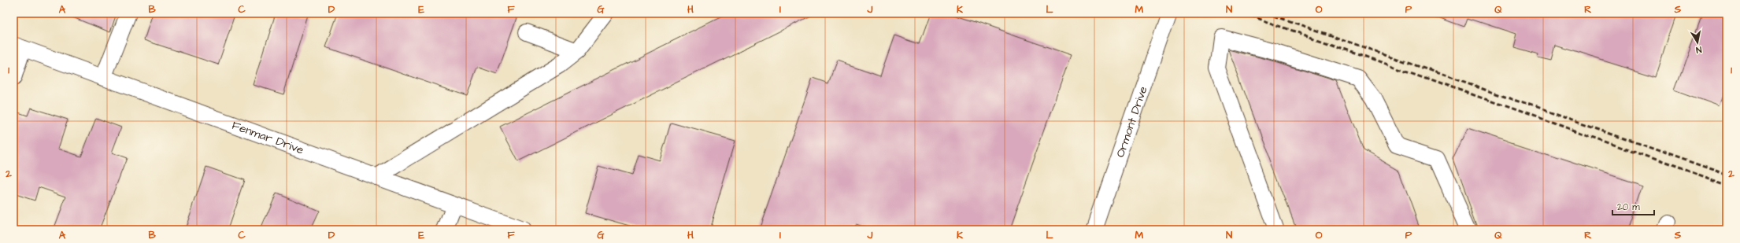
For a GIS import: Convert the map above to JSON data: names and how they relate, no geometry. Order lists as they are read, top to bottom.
{
  "streets": {
    "street": ["Ormont Drive", "Fenmar Drive"]
  },
  "scale_bar": "20 m",
  "north": "bottom",
  "grid": {
    "columns": [
      "A",
      "B",
      "C",
      "D",
      "E",
      "F",
      "G",
      "H",
      "I",
      "J",
      "K",
      "L",
      "M",
      "N",
      "O",
      "P",
      "Q",
      "R",
      "S"
    ],
    "rows": ["1", "2"]
  }
}
